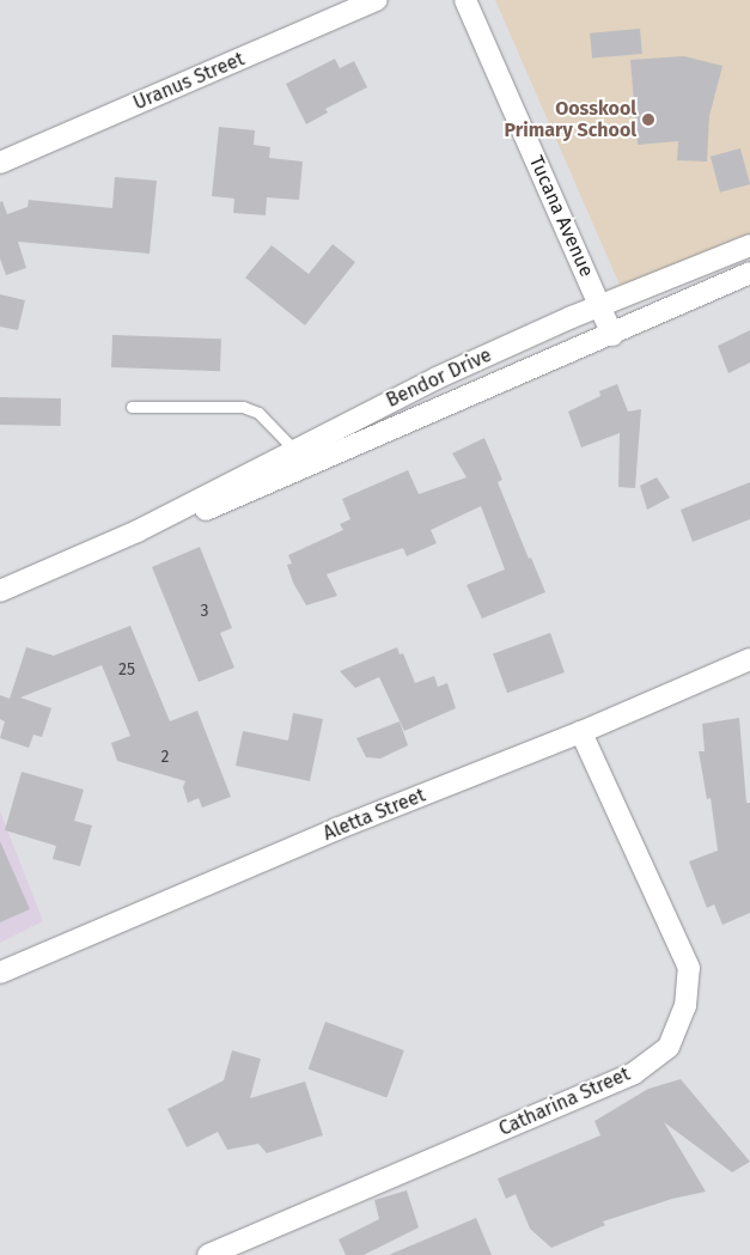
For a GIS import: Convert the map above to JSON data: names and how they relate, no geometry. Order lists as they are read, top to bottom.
{
  "streets": {
    "street": [
      "Uranus Street",
      "Tucana Avenue",
      "Bendor Drive",
      "Aletta Street",
      "Catharina Street"
    ]
  },
  "crossings": [
    ["Tucana Avenue", "Bendor Drive"],
    ["Aletta Street", "Catharina Street"]
  ],
  "places": ["Oosskool Primary School"],
  "house_numbers": ["3", "25", "2"]
}
